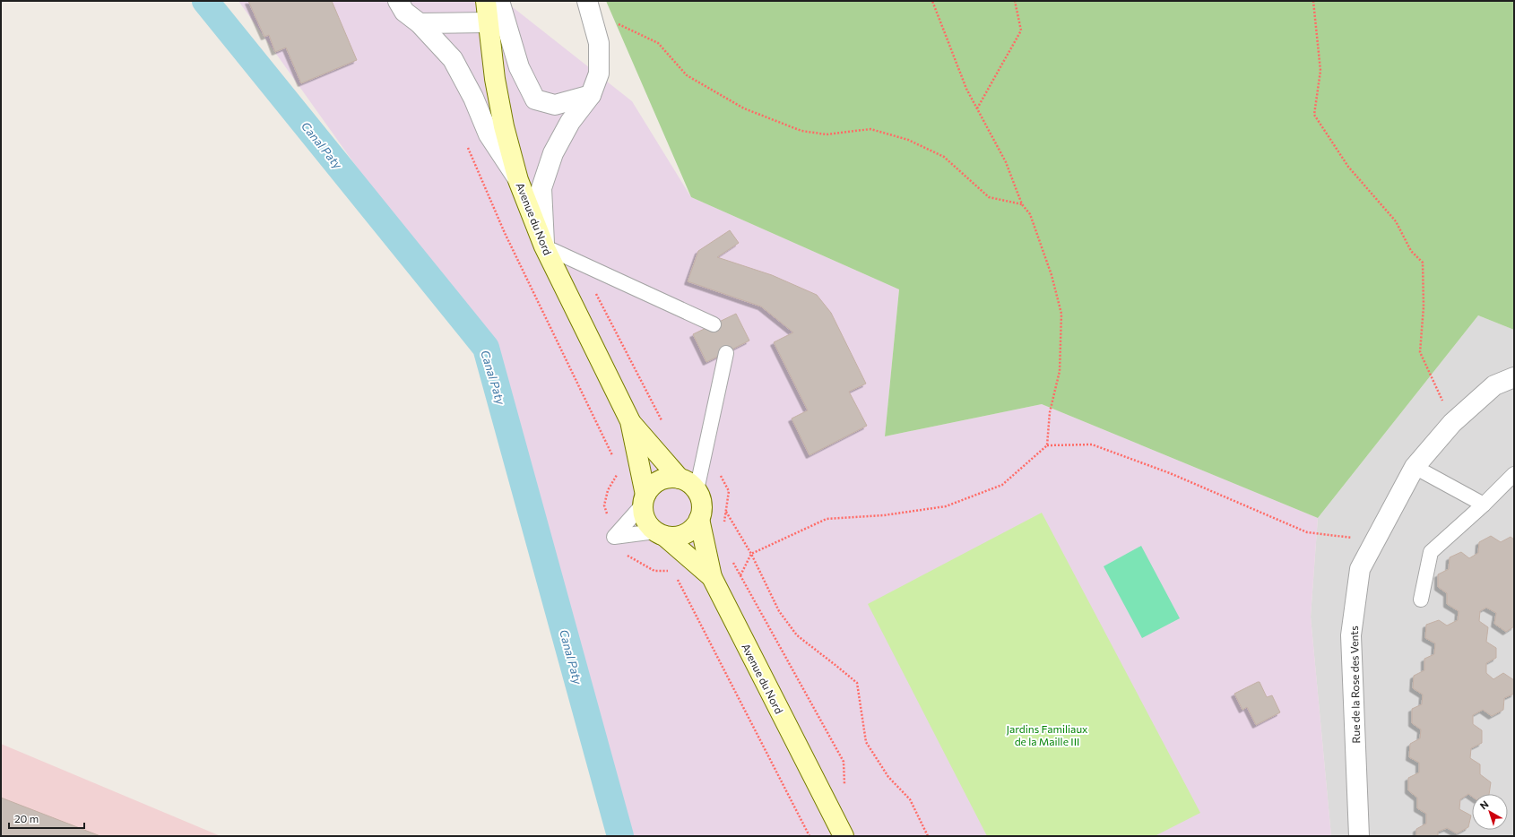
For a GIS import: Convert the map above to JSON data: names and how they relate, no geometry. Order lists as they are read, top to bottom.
{
  "streets": {
    "main road": ["Avenue du Nord"],
    "street": ["Rue de la Rose des Vents"]
  },
  "water": ["Canal Paty"],
  "parks": ["Jardins Familiaux de la Maille III"],
  "scale_bar": "20 m",
  "north": "top left"
}
